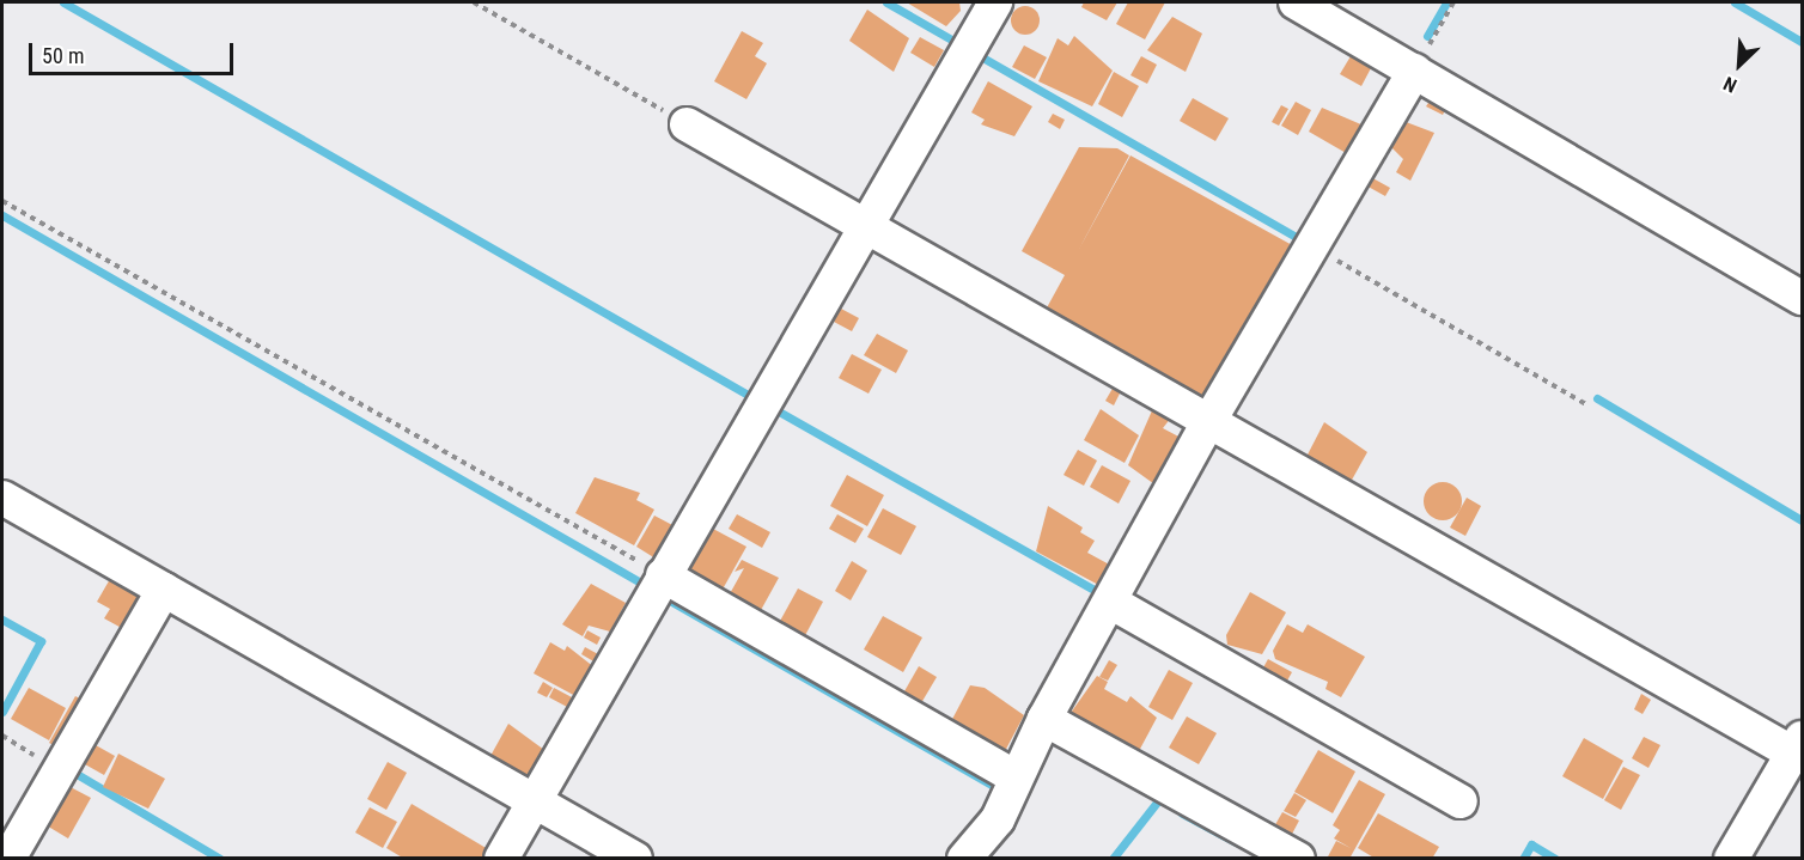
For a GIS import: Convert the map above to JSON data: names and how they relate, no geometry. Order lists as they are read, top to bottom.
{
  "scale_bar": "50 m",
  "north": "bottom left"
}
